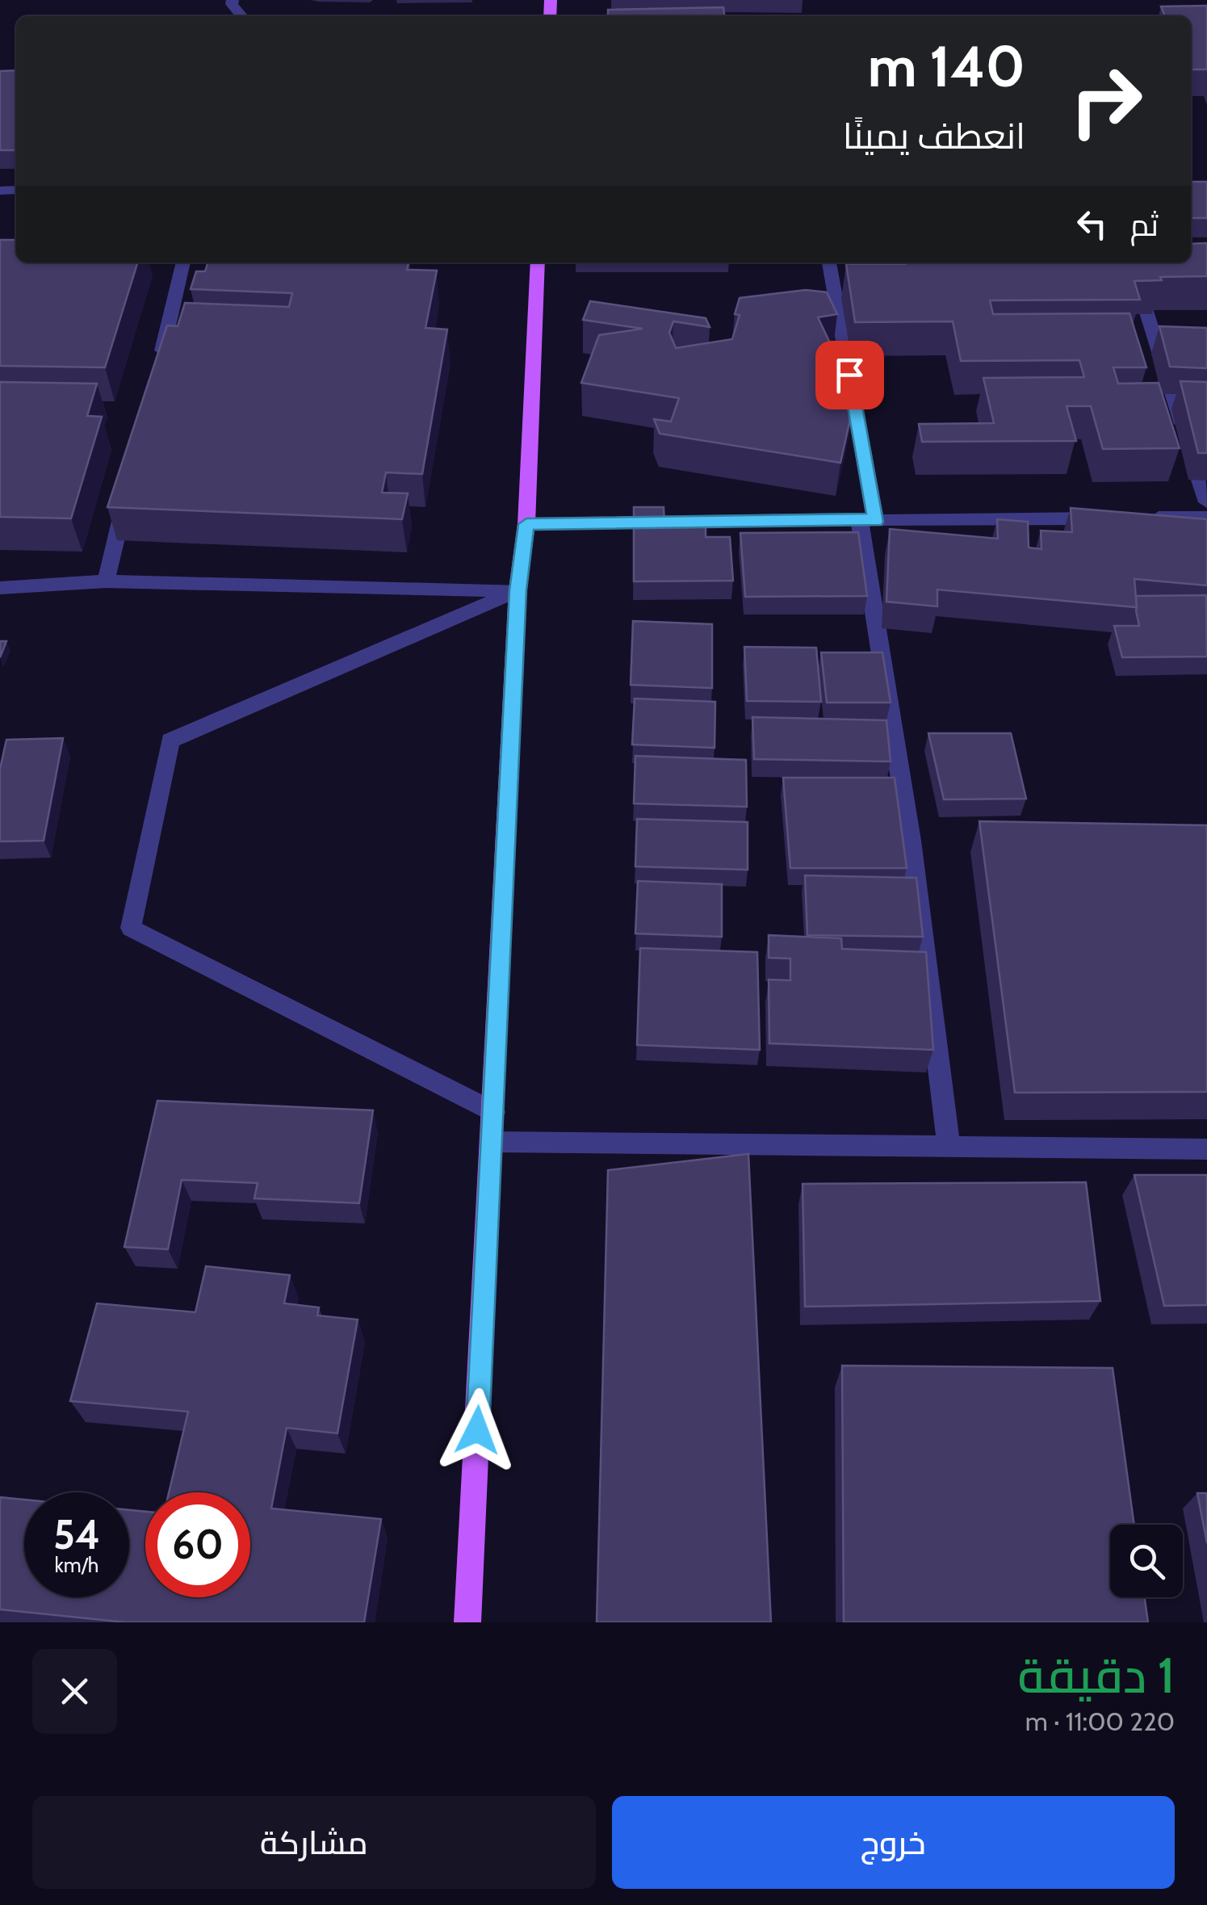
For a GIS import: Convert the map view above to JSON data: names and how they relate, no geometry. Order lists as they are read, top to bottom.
{
  "page": {
    "turn": ["140 m", "انعطف يمينًا"],
    "then": "ثم",
    "speed": "54 km/h",
    "limit": "60",
    "heading": ["1 دقيقة", "220 m · 11:00"],
    "buttons": ["خروج", "مشاركة"]
  }
}
